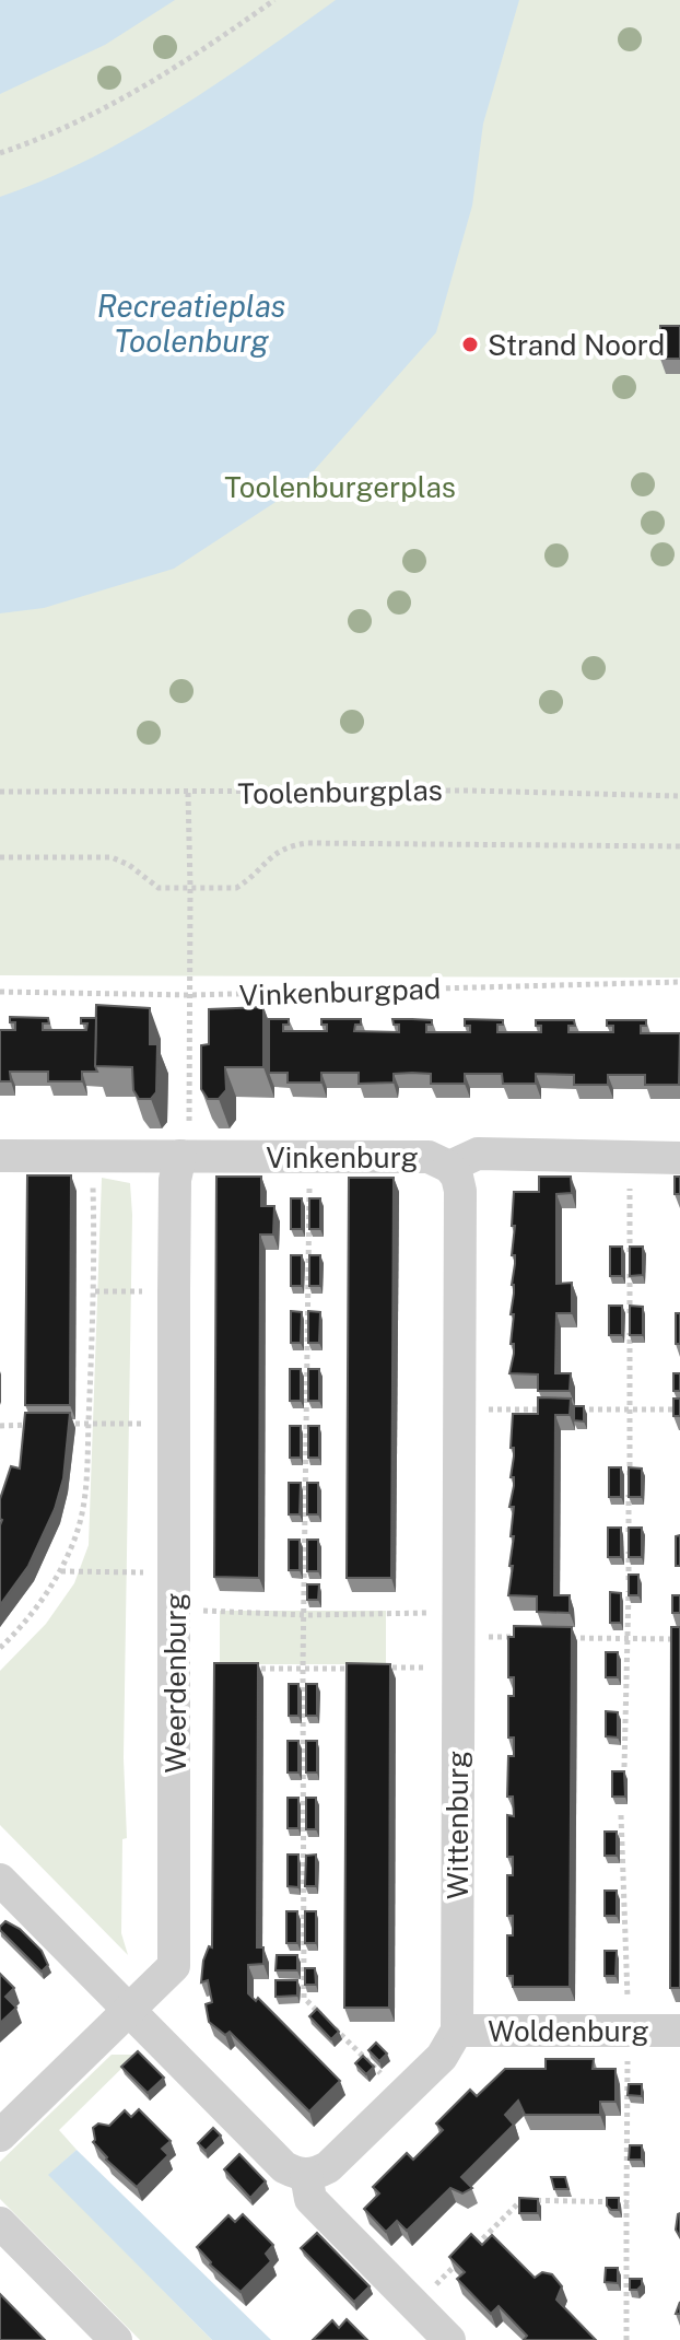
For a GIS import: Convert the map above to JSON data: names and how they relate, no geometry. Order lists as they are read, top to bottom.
{
  "streets": {
    "street": [
      "Vinkenburg",
      "Weerdenburg",
      "Wittenburg",
      "Woldenburg"
    ],
    "path": ["Toolenburgplas", "Vinkenburgpad"]
  },
  "crossings": [
    ["Vinkenburg", "Weerdenburg"],
    ["Vinkenburg", "Wittenburg"],
    ["Wittenburg", "Woldenburg"]
  ],
  "water": ["Recreatieplas Toolenburg"],
  "parks": ["Toolenburgerplas"],
  "places": ["Strand Noord"]
}
